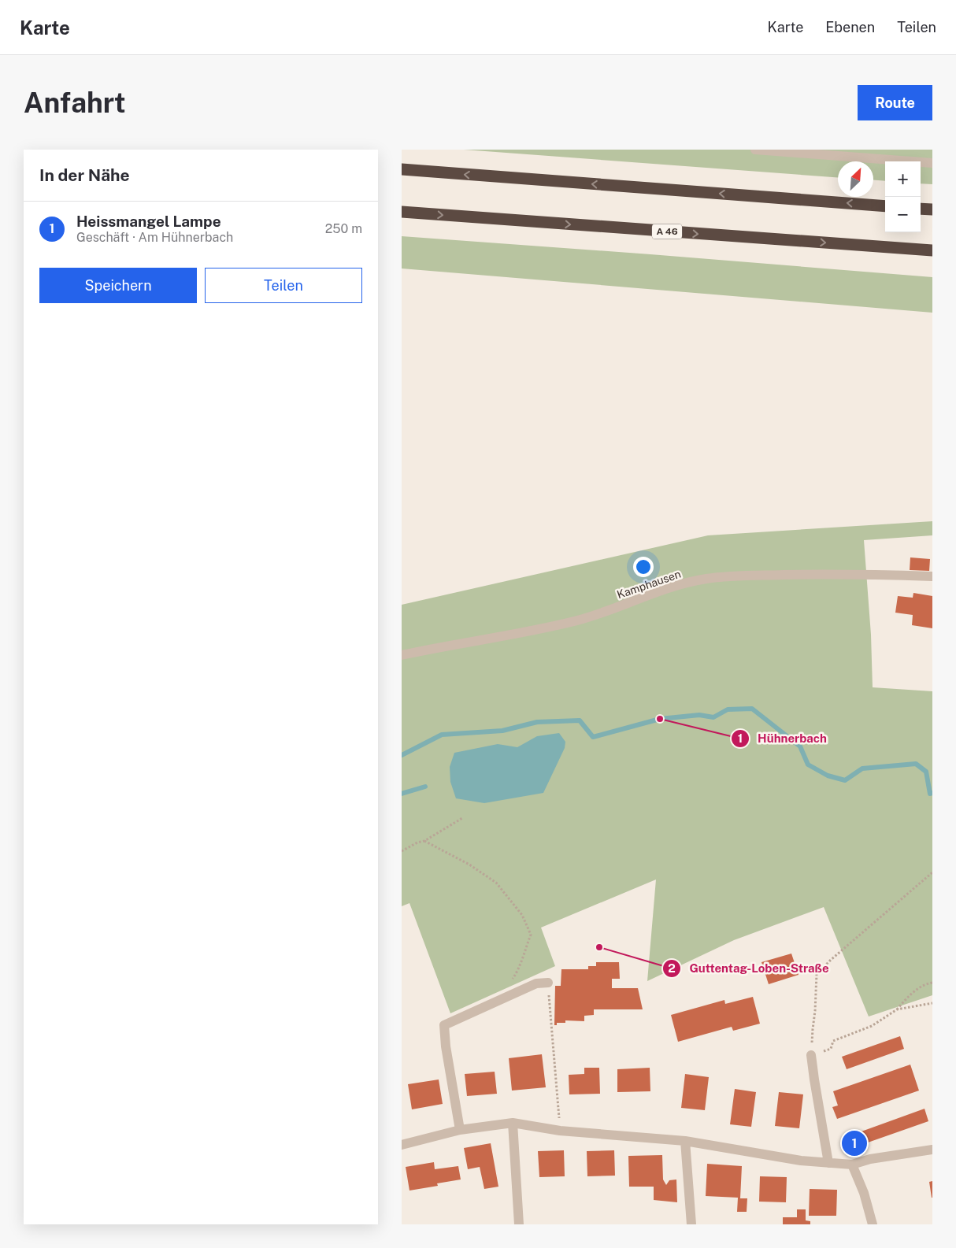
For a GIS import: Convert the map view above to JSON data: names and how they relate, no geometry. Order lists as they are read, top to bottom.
{
  "streets": {
    "highway": ["A 46"],
    "street": ["Kamphausen"]
  },
  "places": ["Hühnerbach", "Guttentag-Loben-Straße"],
  "north": "top right",
  "page": {
    "header": "Karte",
    "nav": ["Karte", "Ebenen", "Teilen"],
    "buttons": [
      "Route",
      ["Speichern", "Teilen"]
    ],
    "title": "Anfahrt",
    "heading": "In der Nähe",
    "map_buttons": ["+", "−"],
    "list": [
      {
        "mark": "1",
        "name": "Heissmangel Lampe",
        "note": "Geschäft · Am Hühnerbach",
        "value": "250 m"
      }
    ],
    "pins": "1"
  }
}
